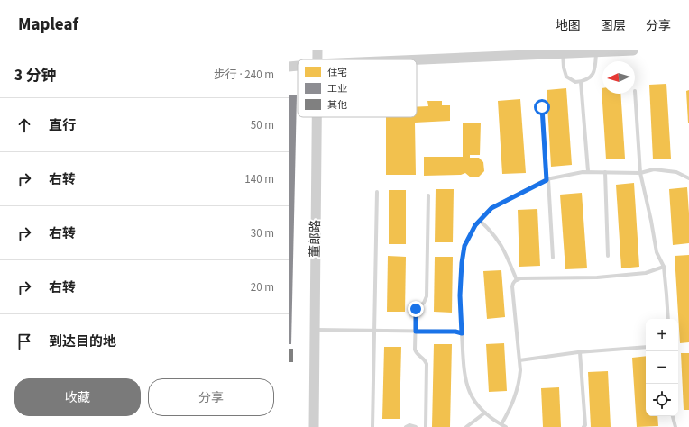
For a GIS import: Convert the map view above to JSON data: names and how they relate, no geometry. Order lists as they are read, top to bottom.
{
  "streets": {
    "main road": ["董郎路"]
  },
  "legend": ["住宅", "工业", "其他"],
  "north": "left",
  "page": {
    "header": "Mapleaf",
    "nav": ["地图", "图层", "分享"],
    "heading": ["3 分钟", "步行 · 240 m"],
    "list": [
      ["直行", "50 m"],
      ["右转", "140 m"],
      ["右转", "30 m"],
      ["右转", "20 m"],
      "到达目的地"
    ],
    "map_buttons": ["+", "−"],
    "buttons": ["收藏", "分享"]
  }
}
